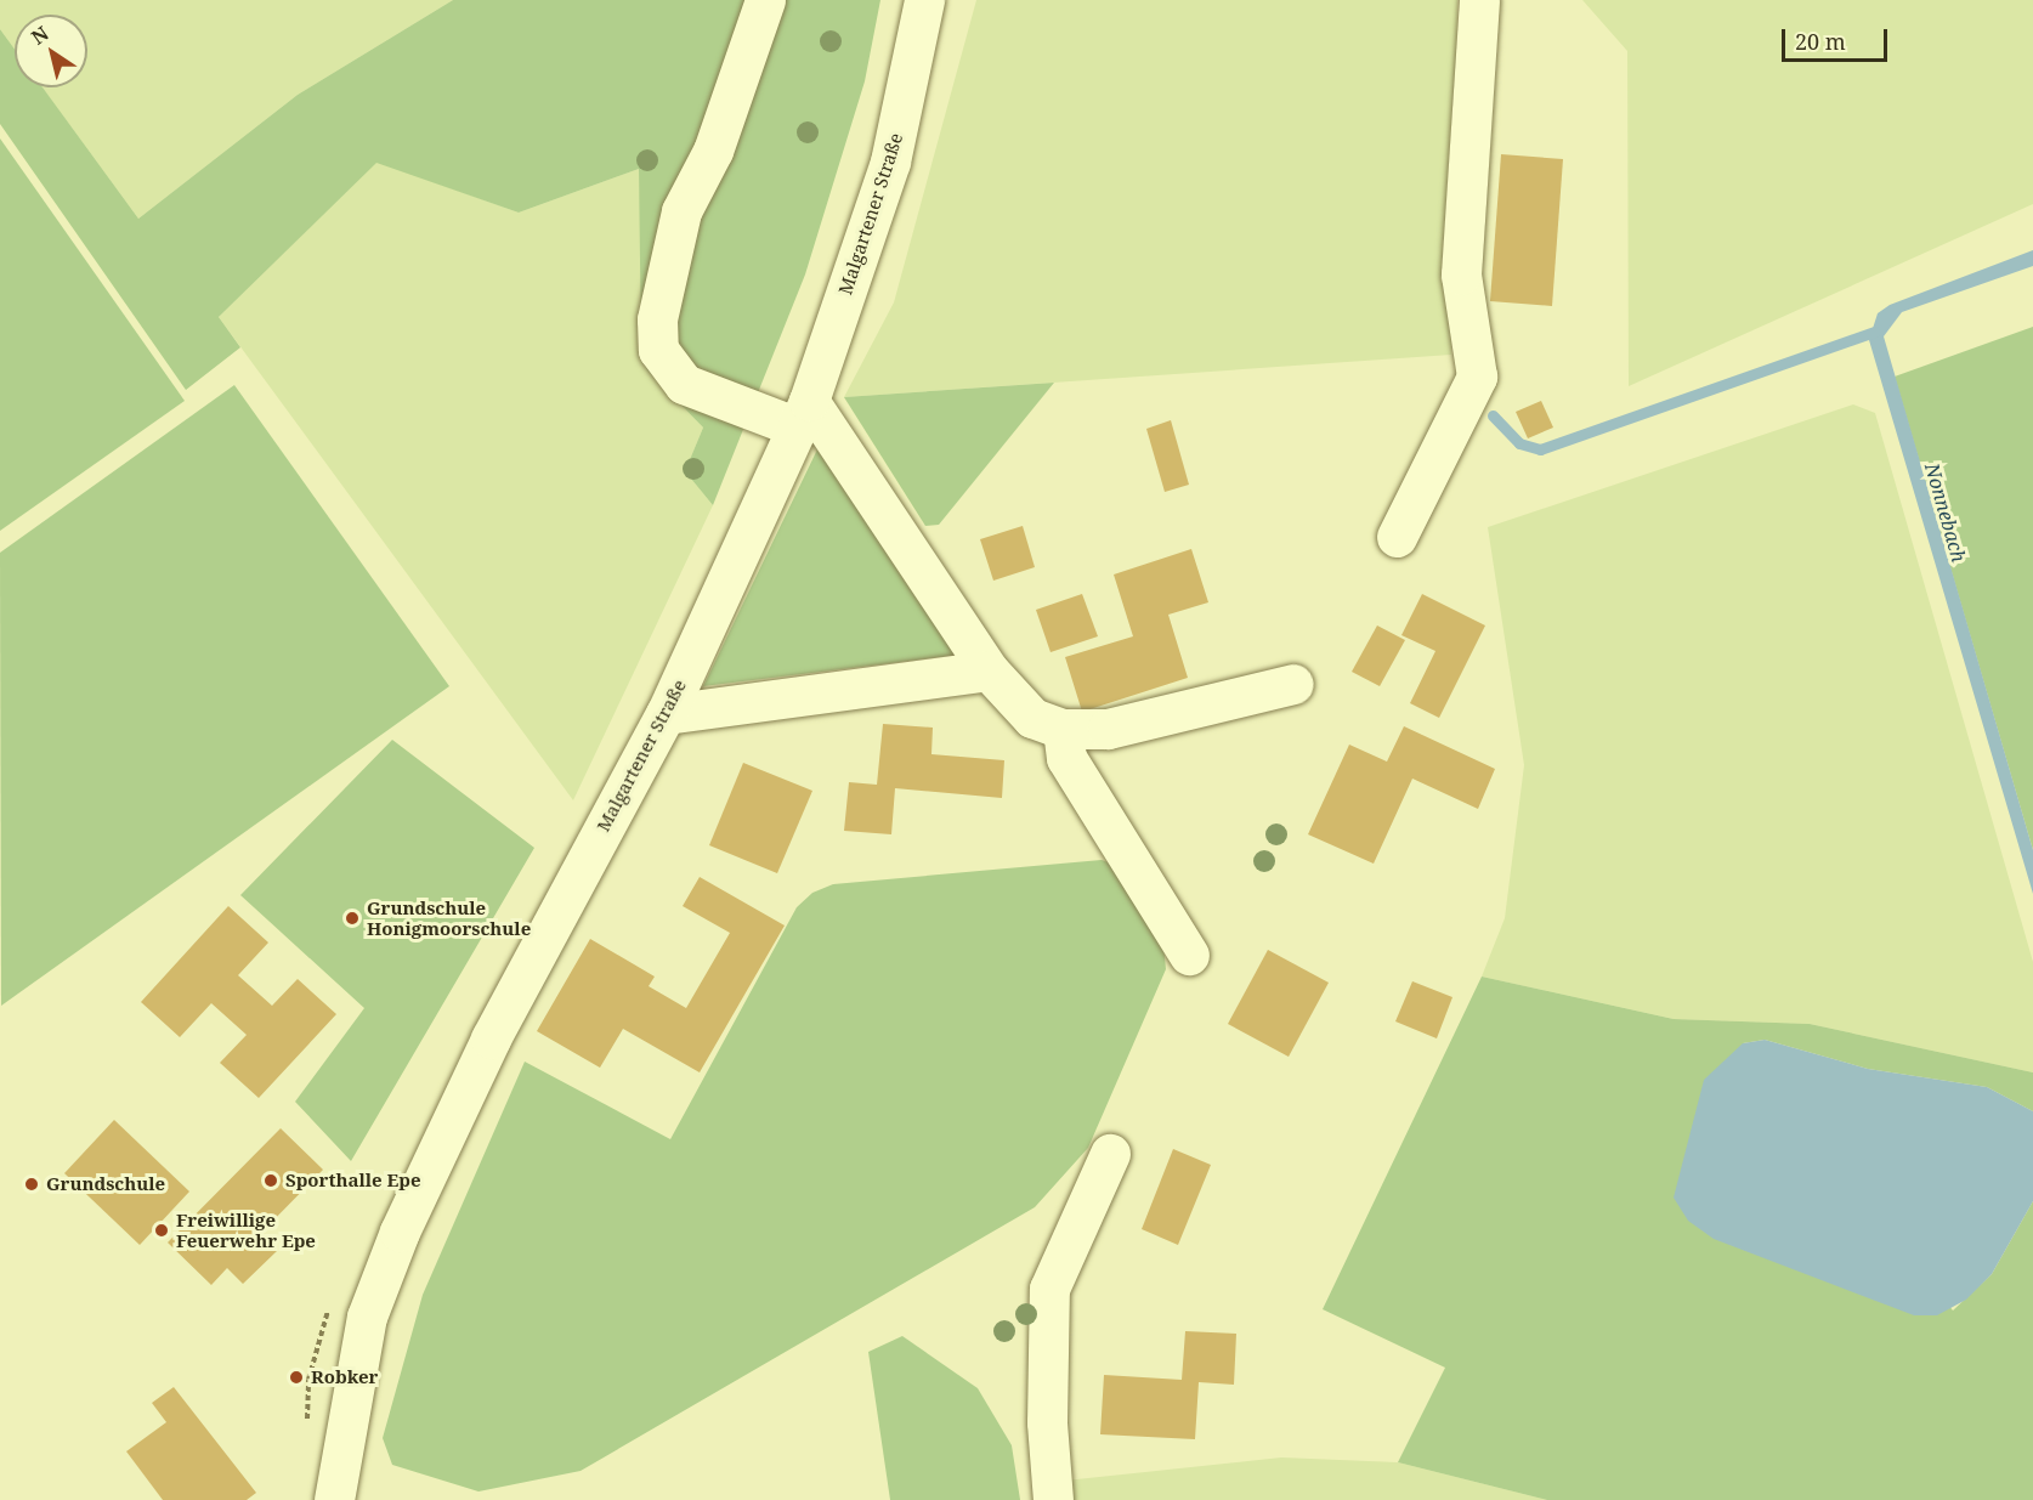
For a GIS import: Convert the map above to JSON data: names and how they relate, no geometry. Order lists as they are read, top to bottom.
{
  "streets": {
    "street": ["Malgartener Straße"]
  },
  "water": ["Nonnebach"],
  "places": [
    "Grundschule Honigmoorschule",
    "Sporthalle Epe",
    "Grundschule",
    "Freiwillige Feuerwehr Epe",
    "Robker"
  ],
  "scale_bar": "20 m",
  "north": "top left"
}
